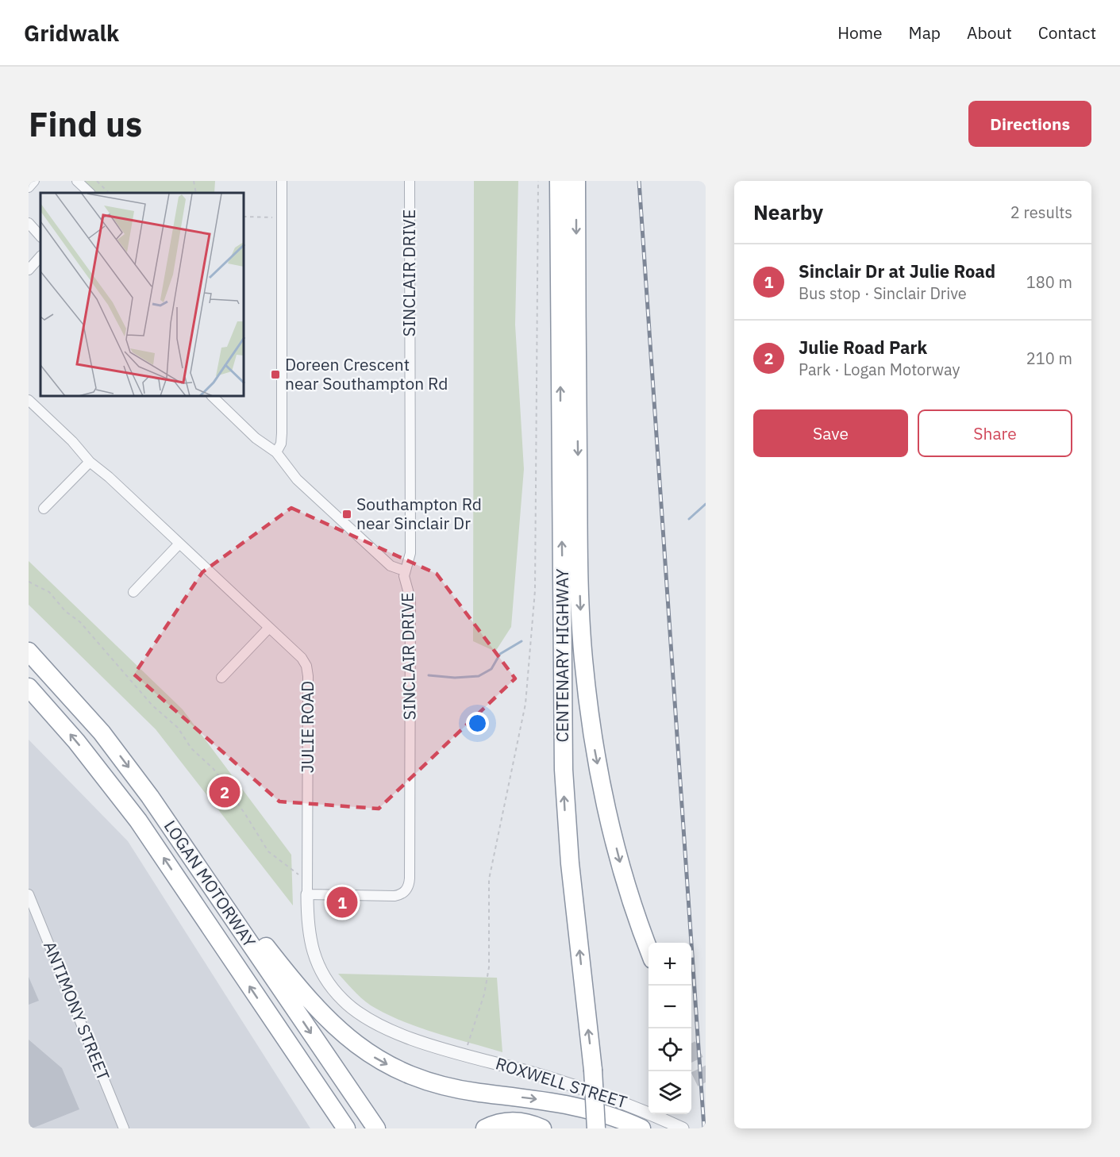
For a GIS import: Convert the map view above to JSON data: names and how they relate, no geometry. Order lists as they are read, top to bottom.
{
  "streets": {
    "highway": ["CENTENARY HIGHWAY", "LOGAN MOTORWAY"],
    "street": [
      "SINCLAIR DRIVE",
      "JULIE ROAD",
      "ANTIMONY STREET",
      "ROXWELL STREET"
    ]
  },
  "crossings": [
    ["SINCLAIR DRIVE", "JULIE ROAD"],
    ["JULIE ROAD", "ROXWELL STREET"]
  ],
  "places": {
    "transit": ["Doreen Crescent near Southampton Rd", "Southampton Rd near Sinclair Dr"]
  },
  "page": {
    "header": "Gridwalk",
    "nav": [
      "Home",
      "Map",
      "About",
      "Contact"
    ],
    "buttons": [
      "Directions",
      ["Save", "Share"]
    ],
    "title": "Find us",
    "heading": ["Nearby", "2 results"],
    "list": [
      {
        "mark": "1",
        "name": "Sinclair Dr at Julie Road",
        "note": "Bus stop · Sinclair Drive",
        "value": "180 m"
      },
      {
        "mark": "2",
        "name": "Julie Road Park",
        "note": "Park · Logan Motorway",
        "value": "210 m"
      }
    ],
    "pins": ["2", "1"],
    "map_buttons": ["+", "−"]
  }
}
